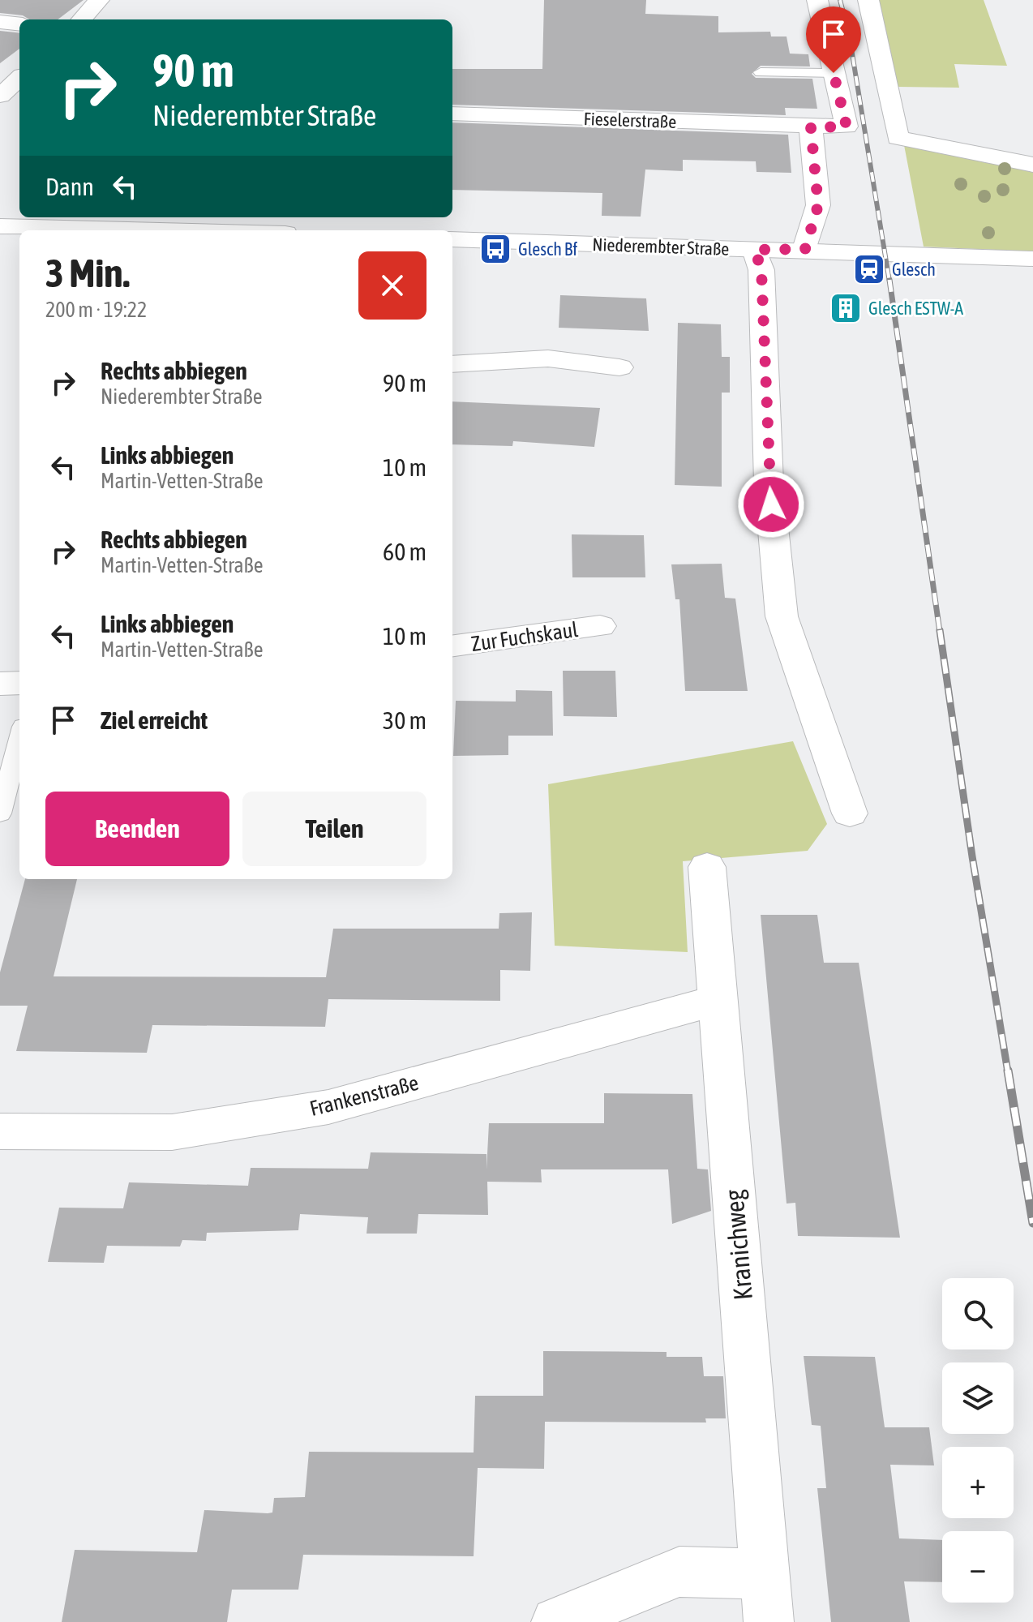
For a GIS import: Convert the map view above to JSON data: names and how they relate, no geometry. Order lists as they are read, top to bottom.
{
  "streets": {
    "street": [
      "Fieselerstraße",
      "Niederembter Straße",
      "Zur Fuchskaul",
      "Frankenstraße",
      "Kranichweg"
    ]
  },
  "crossings": [
    ["Frankenstraße", "Kranichweg"]
  ],
  "places": {
    "bus stop": ["Glesch Bf"],
    "station": ["Glesch"],
    "building": ["Glesch ESTW-A"]
  },
  "page": {
    "turn": ["90 m", "Niederembter Straße"],
    "then": "Dann",
    "heading": ["3 Min.", "200 m · 19:22"],
    "list": [
      {
        "name": "Rechts abbiegen",
        "note": "Niederembter Straße",
        "value": "90 m"
      },
      {
        "name": "Links abbiegen",
        "note": "Martin-Vetten-Straße",
        "value": "10 m"
      },
      {
        "name": "Rechts abbiegen",
        "note": "Martin-Vetten-Straße",
        "value": "60 m"
      },
      {
        "name": "Links abbiegen",
        "note": "Martin-Vetten-Straße",
        "value": "10 m"
      },
      {
        "name": "Ziel erreicht",
        "value": "30 m"
      }
    ],
    "buttons": ["Beenden", "Teilen"],
    "map_buttons": ["+", "−"]
  }
}
